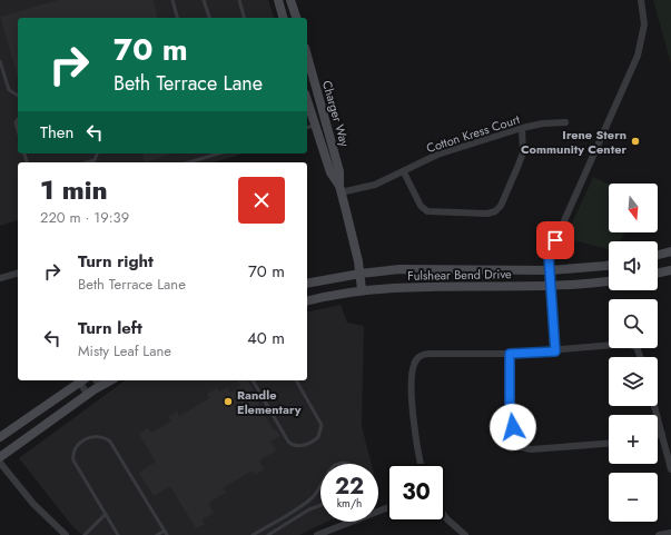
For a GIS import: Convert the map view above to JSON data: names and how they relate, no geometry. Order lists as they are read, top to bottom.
{
  "streets": {
    "street": ["Charger Way", "Cotton Kress Court", "Fulshear Bend Drive"]
  },
  "crossings": [
    ["Charger Way", "Cotton Kress Court"],
    ["Charger Way", "Fulshear Bend Drive"]
  ],
  "places": ["Irene Stern Community Center", "Randle Elementary"],
  "north": "bottom",
  "page": {
    "turn": ["70 m", "Beth Terrace Lane"],
    "then": "Then",
    "heading": ["1 min", "220 m · 19:39"],
    "map_buttons": ["+", "−"],
    "list": [
      {
        "name": "Turn right",
        "note": "Beth Terrace Lane",
        "value": "70 m"
      },
      {
        "name": "Turn left",
        "note": "Misty Leaf Lane",
        "value": "40 m"
      }
    ],
    "speed": "22 km/h",
    "limit": "30"
  }
}
